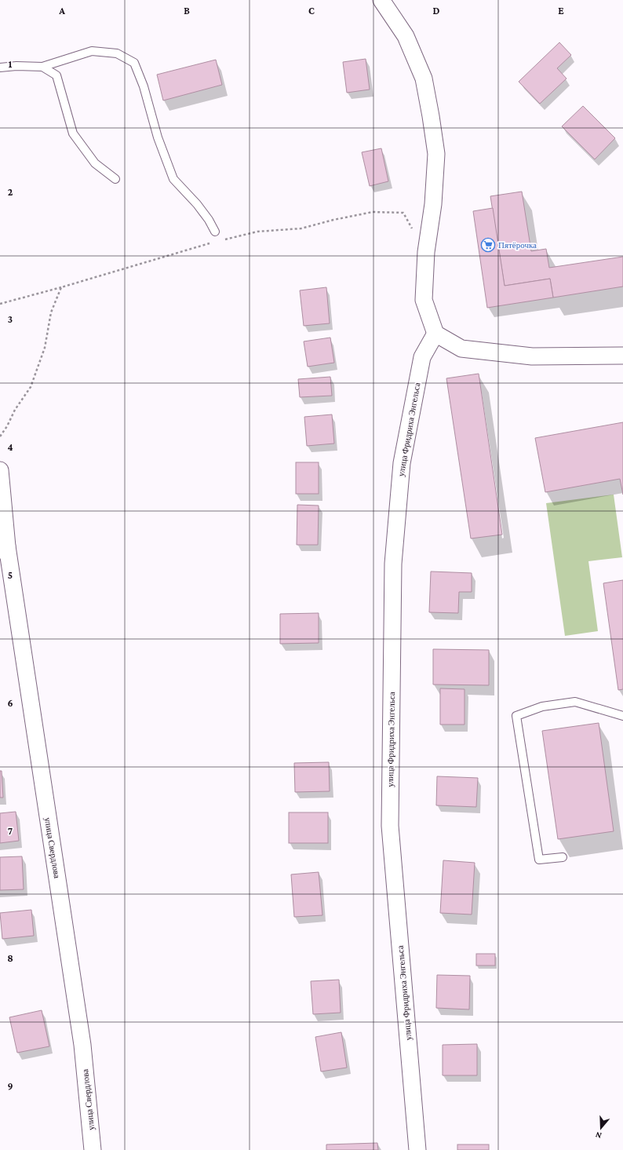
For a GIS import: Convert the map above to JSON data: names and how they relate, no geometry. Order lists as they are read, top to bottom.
{
  "streets": {
    "street": ["улица Фридриха Энгельса", "улица Свердлова"]
  },
  "places": {
    "supermarket": ["Пятёрочка"]
  },
  "north": "bottom",
  "grid": {
    "columns": [
      "A",
      "B",
      "C",
      "D",
      "E"
    ],
    "rows": [
      "1",
      "2",
      "3",
      "4",
      "5",
      "6",
      "7",
      "8",
      "9"
    ]
  }
}
